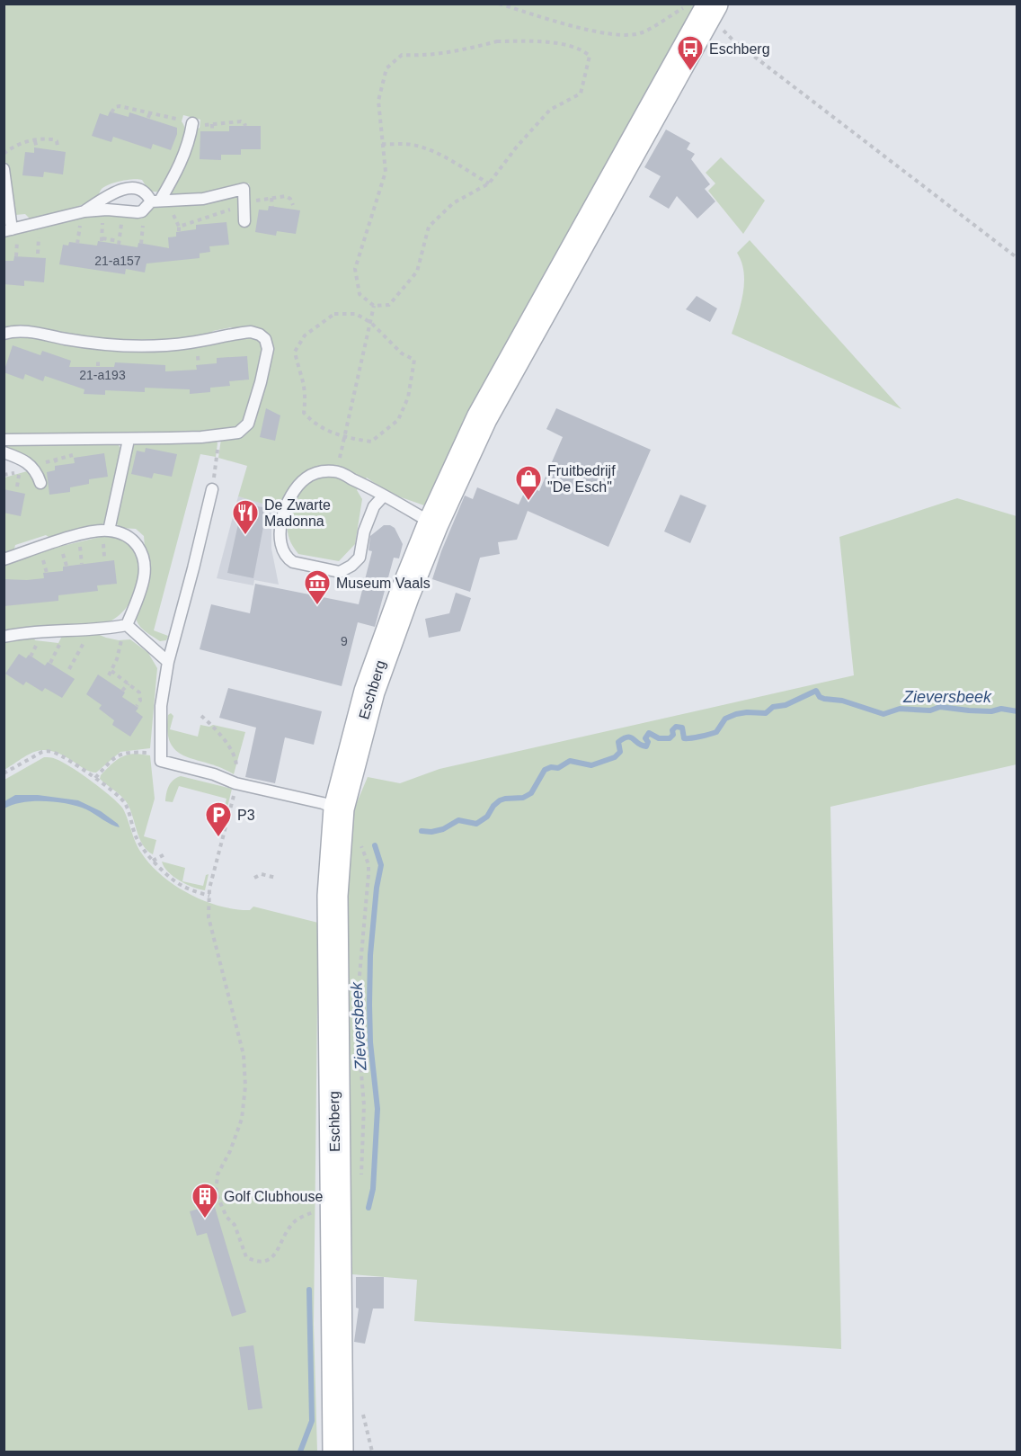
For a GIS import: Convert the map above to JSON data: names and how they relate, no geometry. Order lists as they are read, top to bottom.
{
  "streets": {
    "street": ["Eschberg"]
  },
  "water": ["Zieversbeek"],
  "places": {
    "bus stop": ["Eschberg"],
    "shop": ["Fruitbedrijf \"De Esch\""],
    "restaurant": ["De Zwarte Madonna"],
    "museum": ["Museum Vaals"],
    "parking": ["P3"],
    "building": ["Golf Clubhouse"]
  },
  "house_numbers": ["21-a157", "21-a193", "9"]
}
